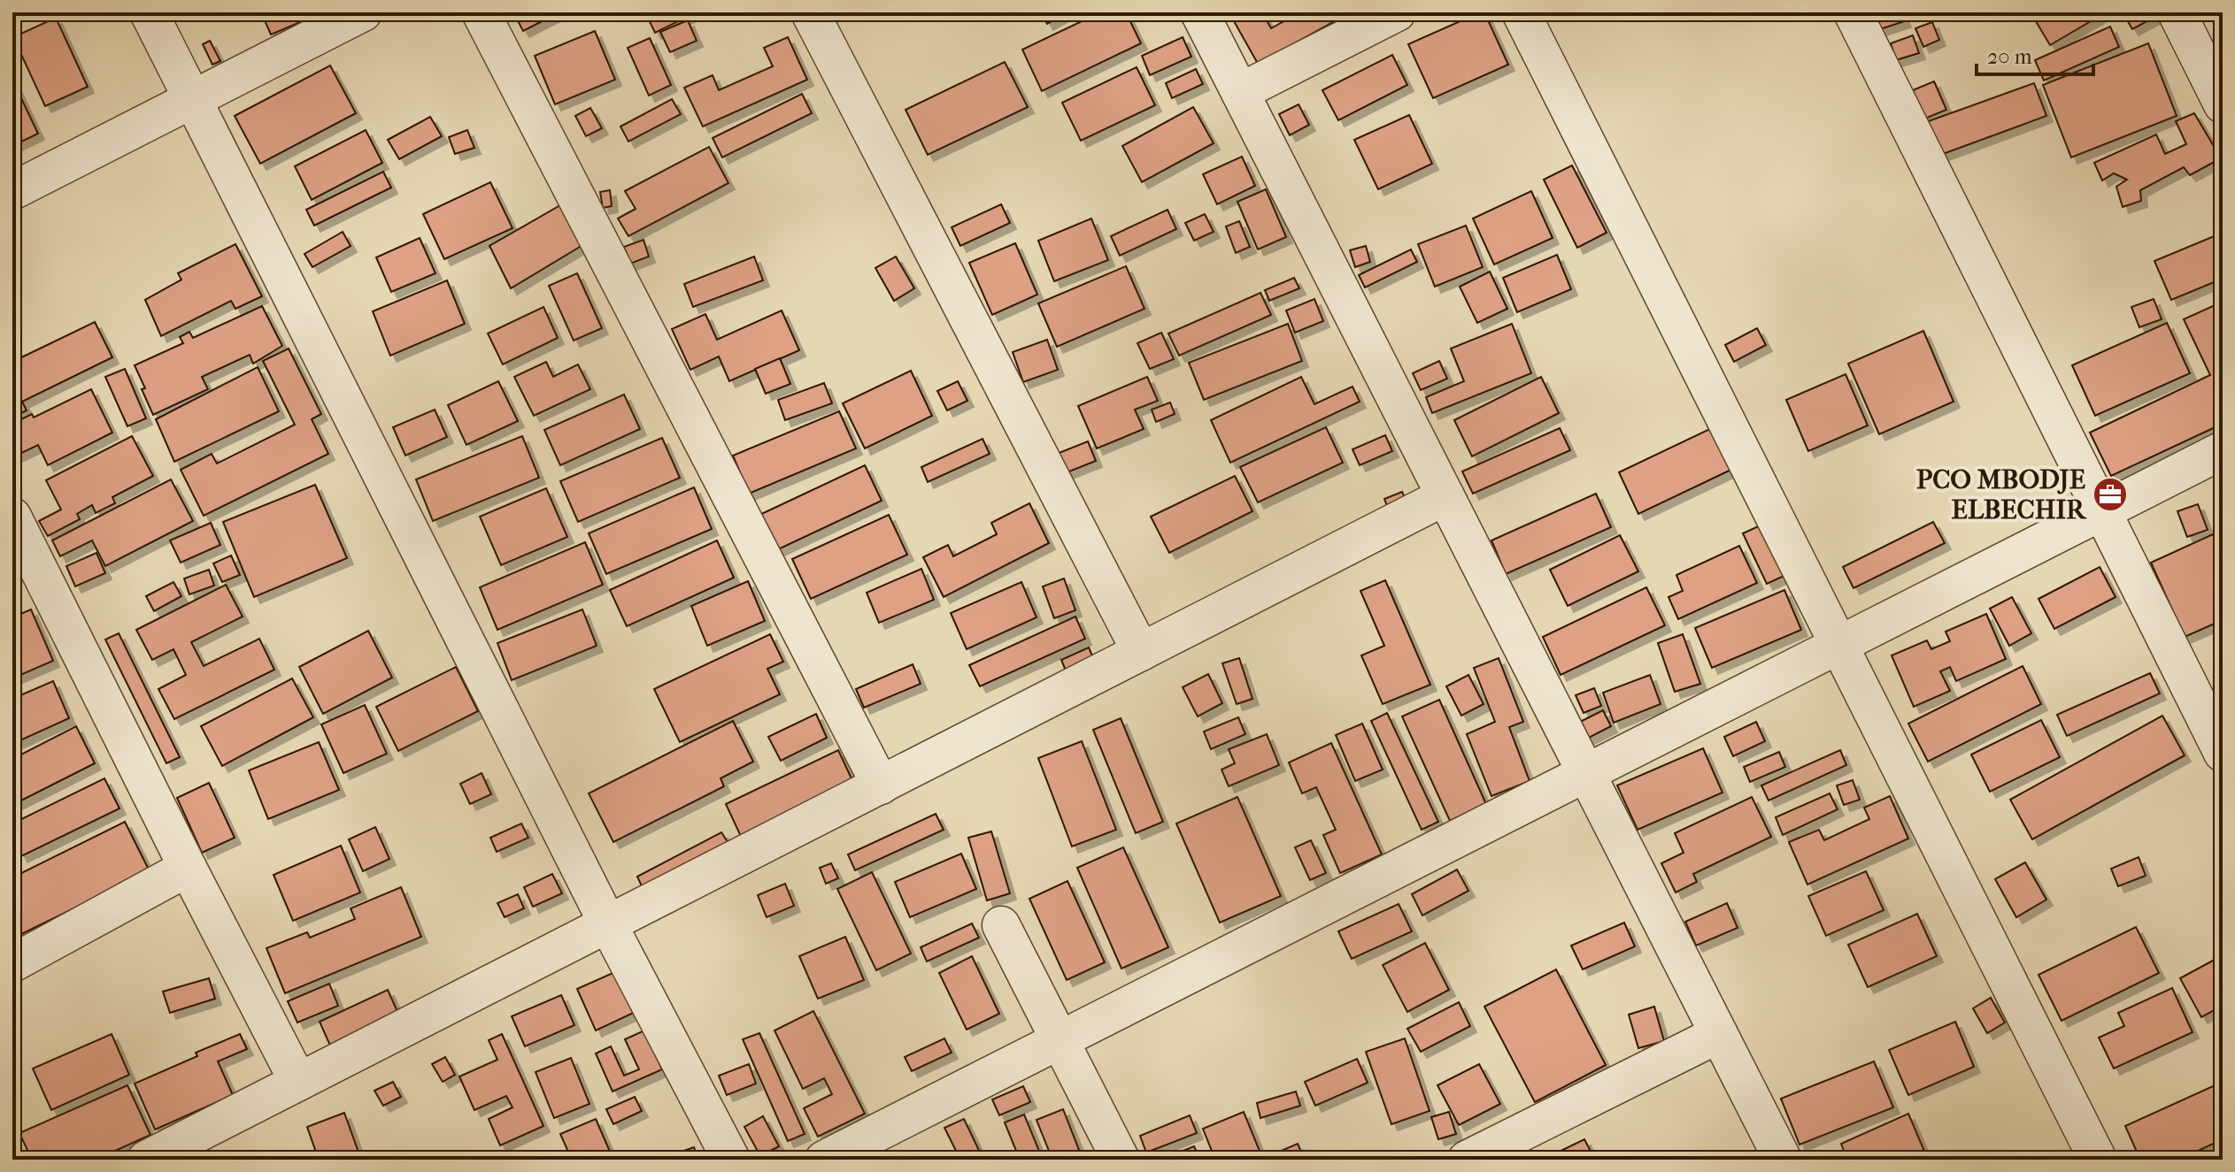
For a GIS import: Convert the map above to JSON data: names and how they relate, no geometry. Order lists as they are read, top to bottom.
{
  "places": {
    "office": ["PCO MBODJE ELBECHIR"]
  },
  "scale_bar": "20 m"
}
